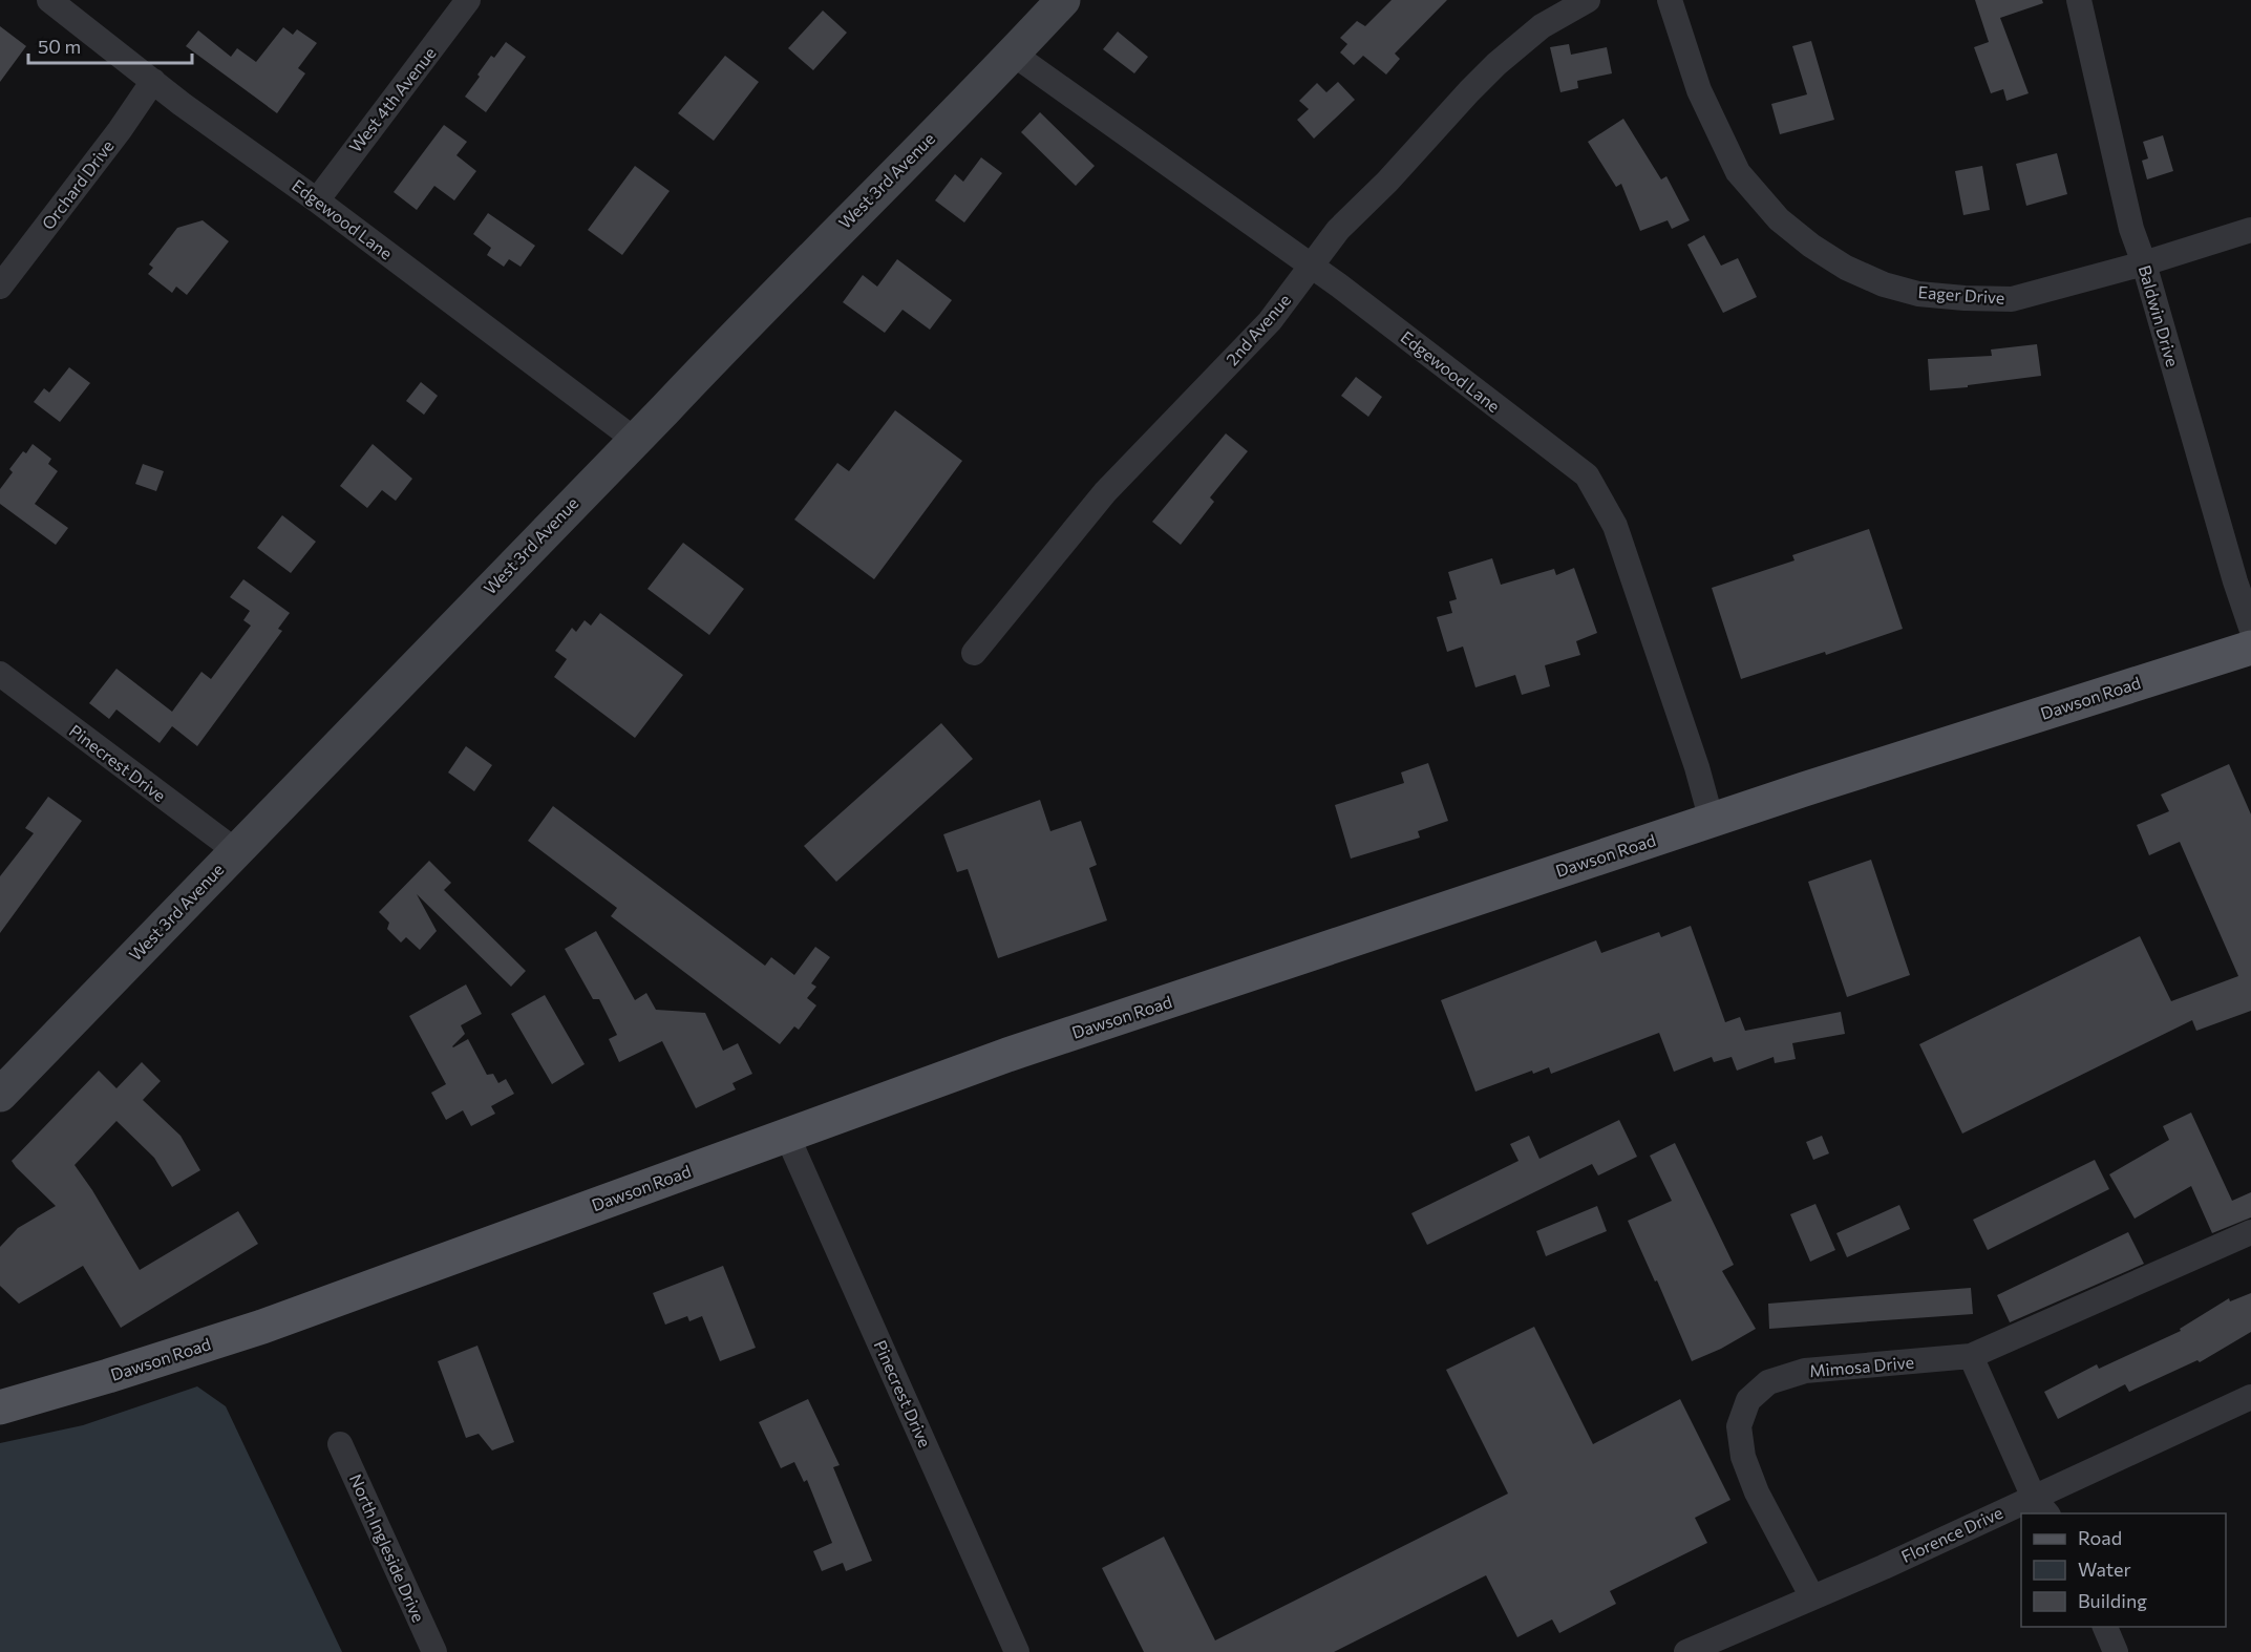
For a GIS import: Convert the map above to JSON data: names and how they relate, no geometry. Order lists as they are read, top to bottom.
{
  "streets": {
    "main road": ["Dawson Road"],
    "street": [
      "West 4th Avenue",
      "West 3rd Avenue",
      "Orchard Drive",
      "Edgewood Lane",
      "Eager Drive",
      "Baldwin Drive",
      "2nd Avenue",
      "Pinecrest Drive",
      "Mimosa Drive",
      "Florence Drive",
      "North Ingleside Drive"
    ]
  },
  "crossings": [
    ["West 4th Avenue", "Edgewood Lane"],
    ["West 3rd Avenue", "Edgewood Lane"],
    ["West 3rd Avenue", "Pinecrest Drive"],
    ["Orchard Drive", "Edgewood Lane"],
    ["Edgewood Lane", "2nd Avenue"],
    ["Edgewood Lane", "Dawson Road"],
    ["Eager Drive", "Baldwin Drive"],
    ["Dawson Road", "Pinecrest Drive"],
    ["Mimosa Drive", "Florence Drive"]
  ],
  "legend": ["Road", "Water", "Building"],
  "scale_bar": "50 m"
}
